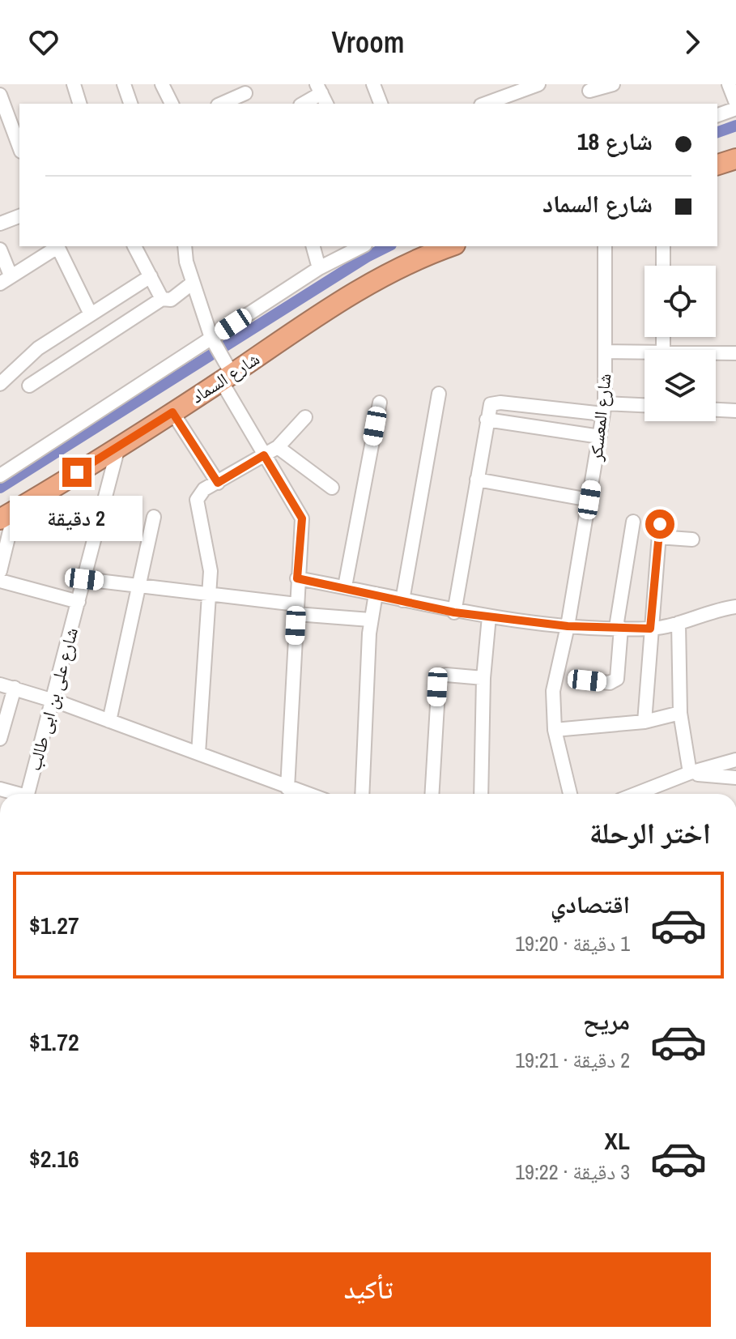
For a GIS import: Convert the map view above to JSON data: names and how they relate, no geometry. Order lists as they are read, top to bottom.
{
  "streets": {
    "highway": ["شارع السماد"],
    "street": ["شارع المعسكر", "شارع على بن ابى طالب"]
  },
  "crossings": [
    ["شارع السماد", "شارع على بن ابى طالب"]
  ],
  "page": {
    "header": "Vroom",
    "banner": ["شارع 18", "شارع السماد"],
    "bubble": "2 دقيقة",
    "heading": "اختر الرحلة",
    "list": [
      {
        "name": "اقتصادي",
        "note": "1 دقيقة · 19:20",
        "value": "$1.27"
      },
      {
        "name": "مريح",
        "note": "2 دقيقة · 19:21",
        "value": "$1.72"
      },
      {
        "name": "XL",
        "note": "3 دقيقة · 19:22",
        "value": "$2.16"
      }
    ],
    "buttons": "تأكيد"
  }
}
